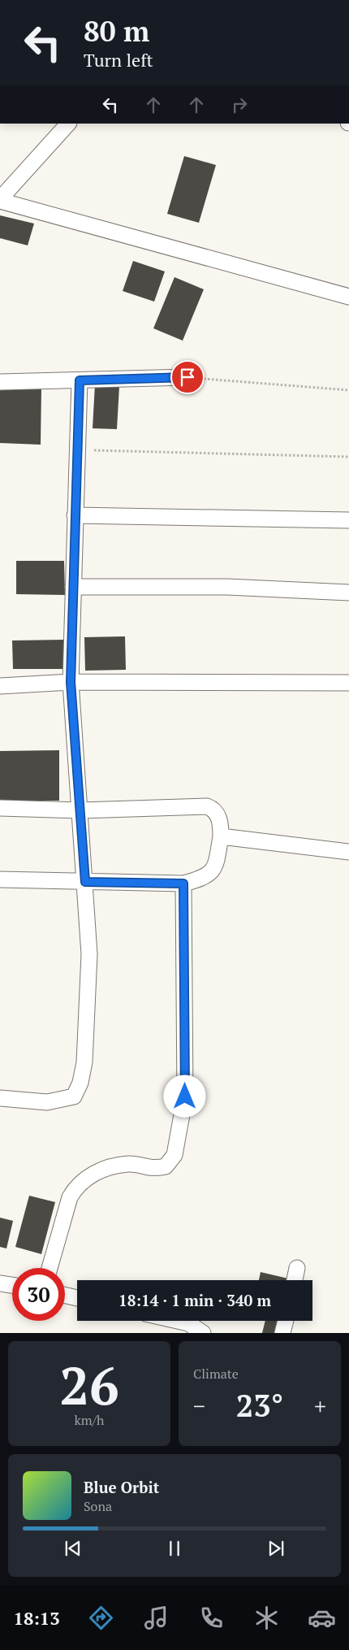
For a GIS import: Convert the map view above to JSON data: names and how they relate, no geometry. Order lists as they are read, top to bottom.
{
  "page": {
    "turn": ["80 m", "Turn left"],
    "limit": "30",
    "trip": "18:14 · 1 min · 340 m",
    "tile": [
      ["26", "km/h"],
      "Climate"
    ],
    "heat": ["−", "23°", "+"],
    "song": ["Blue Orbit", "Sona"],
    "tabs": "18:13"
  }
}
